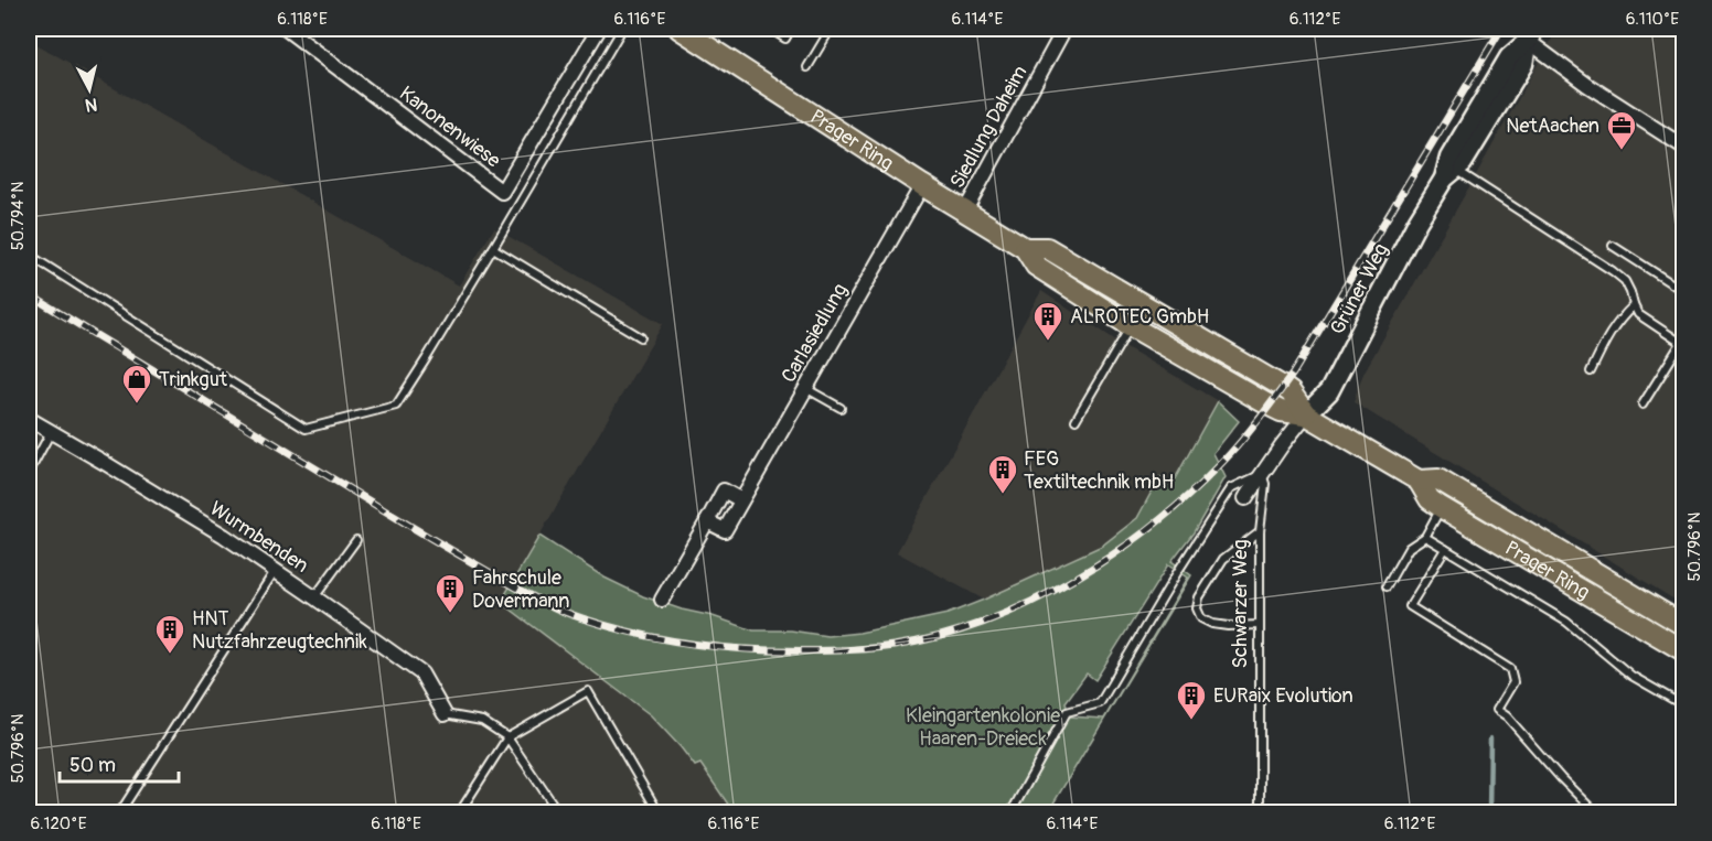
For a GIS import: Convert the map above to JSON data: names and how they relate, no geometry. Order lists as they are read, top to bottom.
{
  "streets": {
    "main road": ["Prager Ring"],
    "street": [
      "Kanonenwiese",
      "Siedlung Daheim",
      "Grüner Weg",
      "Carlasiedlung",
      "Wurmbenden"
    ],
    "lane": ["Schwarzer Weg"]
  },
  "crossings": [
    ["Siedlung Daheim", "Prager Ring"],
    ["Prager Ring", "Grüner Weg"],
    ["Prager Ring", "Carlasiedlung"]
  ],
  "parks": ["Kleingartenkolonie Haaren-Dreieck"],
  "places": {
    "office": ["NetAachen"],
    "building": [
      "ALROTEC GmbH",
      "FEG Textiltechnik mbH",
      "Fahrschule Dovermann",
      "HNT Nutzfahrzeugtechnik",
      "EURaix Evolution"
    ],
    "shop": ["Trinkgut"]
  },
  "scale_bar": "50 m",
  "north": "bottom",
  "coordinates": [
    "6.118°E",
    "6.116°E",
    "6.114°E",
    "6.112°E",
    "6.110°E",
    "50.794°N",
    "50.796°N",
    "6.120°E"
  ]
}
